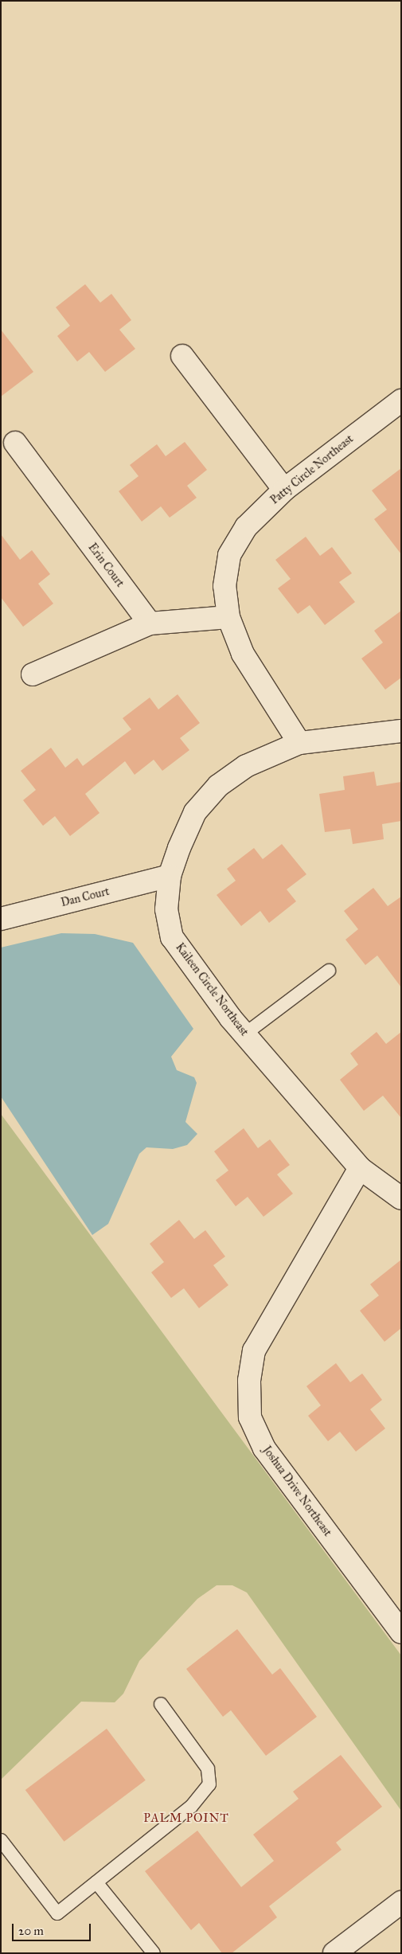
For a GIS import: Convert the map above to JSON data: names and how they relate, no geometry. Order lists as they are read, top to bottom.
{
  "streets": {
    "street": [
      "Patty Circle Northeast",
      "Erin Court",
      "Dan Court",
      "Kaileen Circle Northeast",
      "Joshua Drive Northeast"
    ]
  },
  "crossings": [
    ["Patty Circle Northeast", "Kaileen Circle Northeast"],
    ["Dan Court", "Kaileen Circle Northeast"],
    ["Kaileen Circle Northeast", "Joshua Drive Northeast"]
  ],
  "districts": ["PALM POINT"],
  "scale_bar": "20 m"
}
